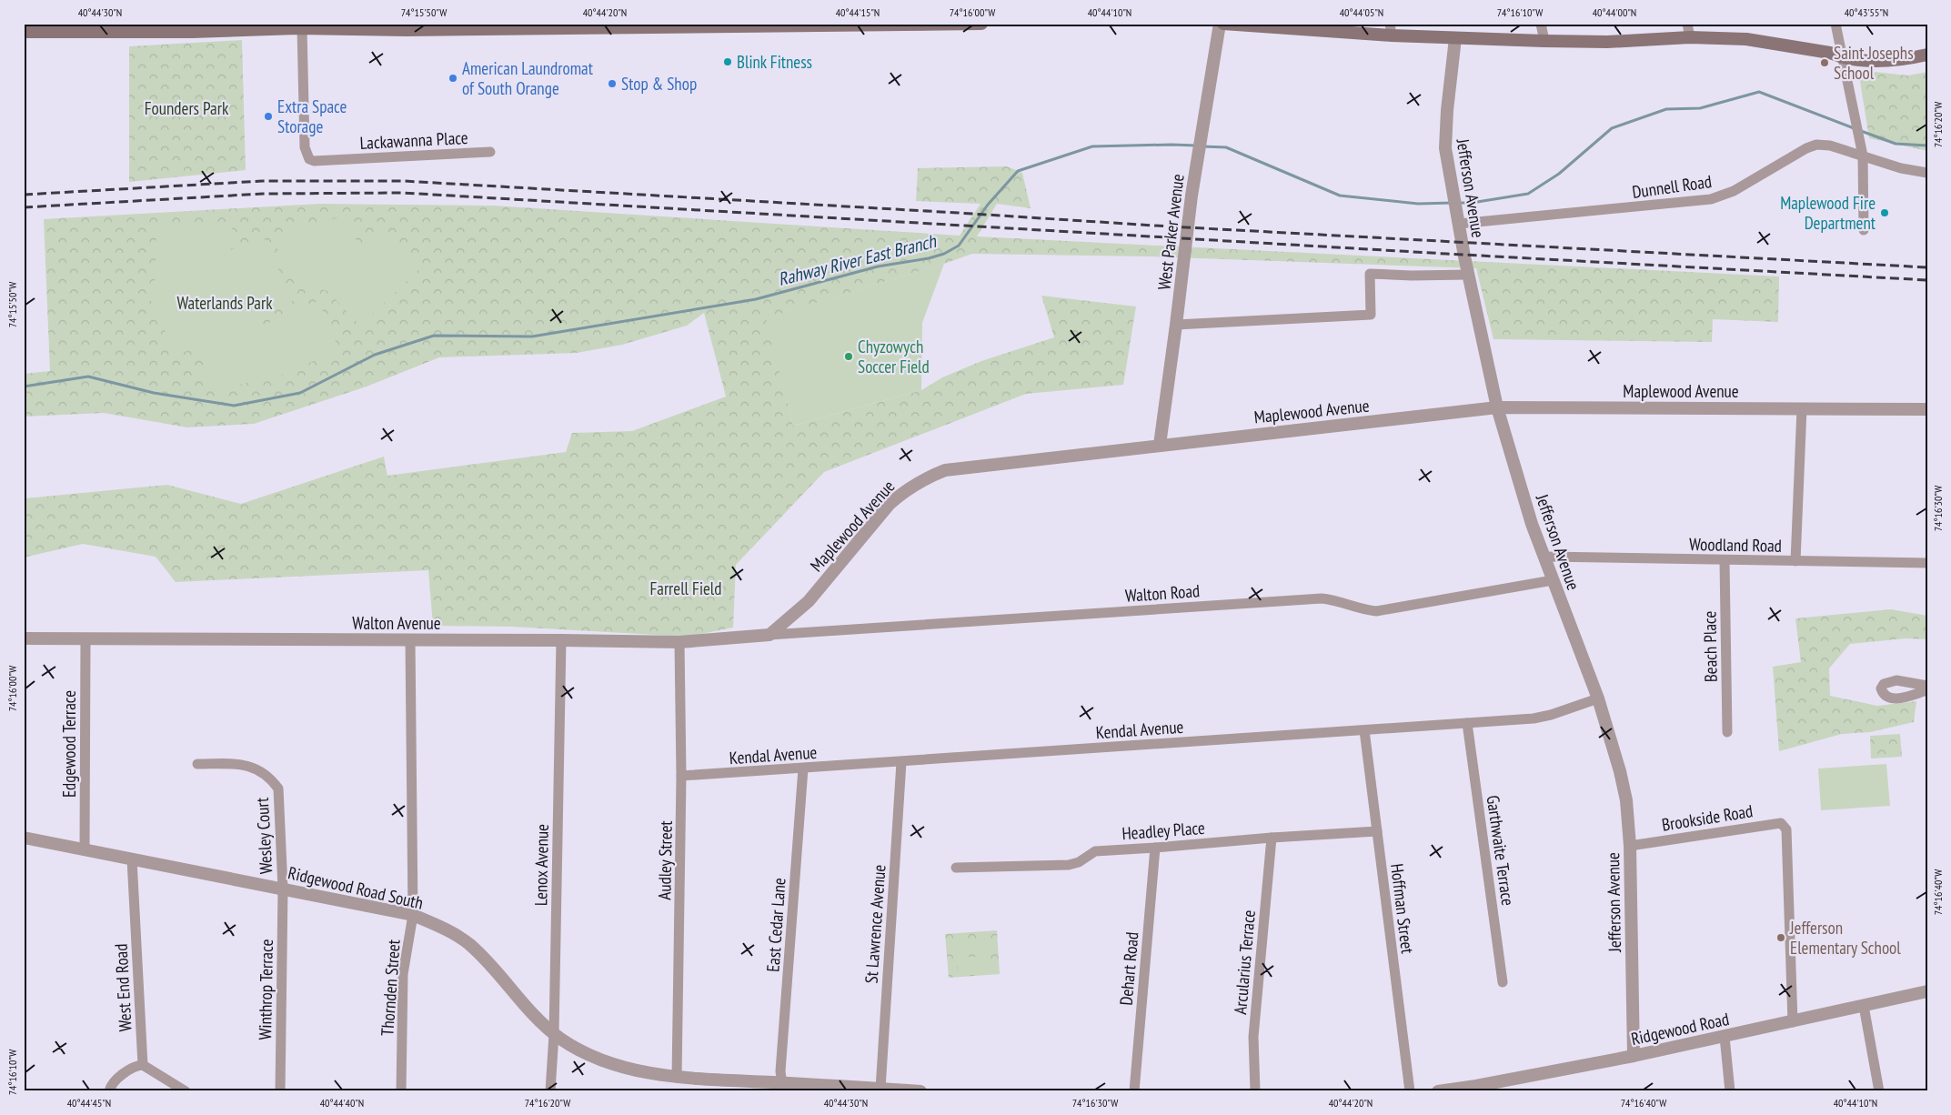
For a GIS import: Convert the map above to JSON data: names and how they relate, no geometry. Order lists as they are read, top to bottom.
{
  "streets": {
    "street": [
      "Lackawanna Place",
      "Dunnell Road",
      "Jefferson Avenue",
      "West Parker Avenue",
      "Maplewood Avenue",
      "Woodland Road",
      "Walton Road",
      "Walton Avenue",
      "Beach Place",
      "Kendal Avenue",
      "Edgewood Terrace",
      "Brookside Road",
      "Headley Place",
      "Wesley Court",
      "Garthwaite Terrace",
      "Audley Street",
      "Lenox Avenue",
      "Ridgewood Road South",
      "Hoffman Street",
      "St Lawrence Avenue",
      "East Cedar Lane",
      "Arcularius Terrace",
      "Dehart Road",
      "West End Road",
      "Thornden Street",
      "Winthrop Terrace",
      "Ridgewood Road"
    ]
  },
  "crossings": [
    ["Dunnell Road", "Jefferson Avenue"],
    ["Jefferson Avenue", "Maplewood Avenue"],
    ["Jefferson Avenue", "Woodland Road"],
    ["Jefferson Avenue", "Walton Road"],
    ["Jefferson Avenue", "Kendal Avenue"],
    ["Jefferson Avenue", "Brookside Road"],
    ["Jefferson Avenue", "Ridgewood Road"],
    ["West Parker Avenue", "Maplewood Avenue"],
    ["Maplewood Avenue", "Walton Road"],
    ["Maplewood Avenue", "Walton Avenue"],
    ["Woodland Road", "Beach Place"],
    ["Walton Road", "Walton Avenue"],
    ["Walton Avenue", "Edgewood Terrace"],
    ["Walton Avenue", "Audley Street"],
    ["Walton Avenue", "Lenox Avenue"],
    ["Walton Avenue", "Thornden Street"],
    ["Kendal Avenue", "Garthwaite Terrace"],
    ["Kendal Avenue", "Audley Street"],
    ["Kendal Avenue", "Hoffman Street"],
    ["Kendal Avenue", "St Lawrence Avenue"],
    ["Kendal Avenue", "East Cedar Lane"],
    ["Edgewood Terrace", "Ridgewood Road South"],
    ["Brookside Road", "Ridgewood Road"],
    ["Headley Place", "Hoffman Street"],
    ["Headley Place", "Arcularius Terrace"],
    ["Headley Place", "Dehart Road"],
    ["Wesley Court", "Ridgewood Road South"],
    ["Wesley Court", "Winthrop Terrace"],
    ["Audley Street", "Ridgewood Road South"],
    ["Lenox Avenue", "Ridgewood Road South"],
    ["Ridgewood Road South", "East Cedar Lane"],
    ["Ridgewood Road South", "West End Road"],
    ["Ridgewood Road South", "Thornden Street"],
    ["Ridgewood Road South", "Winthrop Terrace"]
  ],
  "water": ["Rahway River East Branch"],
  "parks": ["Founders Park", "Waterlands Park", "Farrell Field"],
  "places": [
    "Blink Fitness",
    "Saint Josephs School",
    "American Laundromat of South Orange",
    "Stop & Shop",
    "Extra Space Storage",
    "Maplewood Fire Department",
    "Chyzowych Soccer Field",
    "Jefferson Elementary School"
  ],
  "coordinates": [
    "40°44'30\"N",
    "74°15'50\"W",
    "40°44'20\"N",
    "40°44'15\"N",
    "74°16'00\"W",
    "40°44'10\"N",
    "40°44'05\"N",
    "74°16'10\"W",
    "40°44'00\"N",
    "40°43'55\"N",
    "74°16'20\"W",
    "74°16'30\"W",
    "74°16'40\"W",
    "40°44'45\"N",
    "40°44'40\"N"
  ]
}
